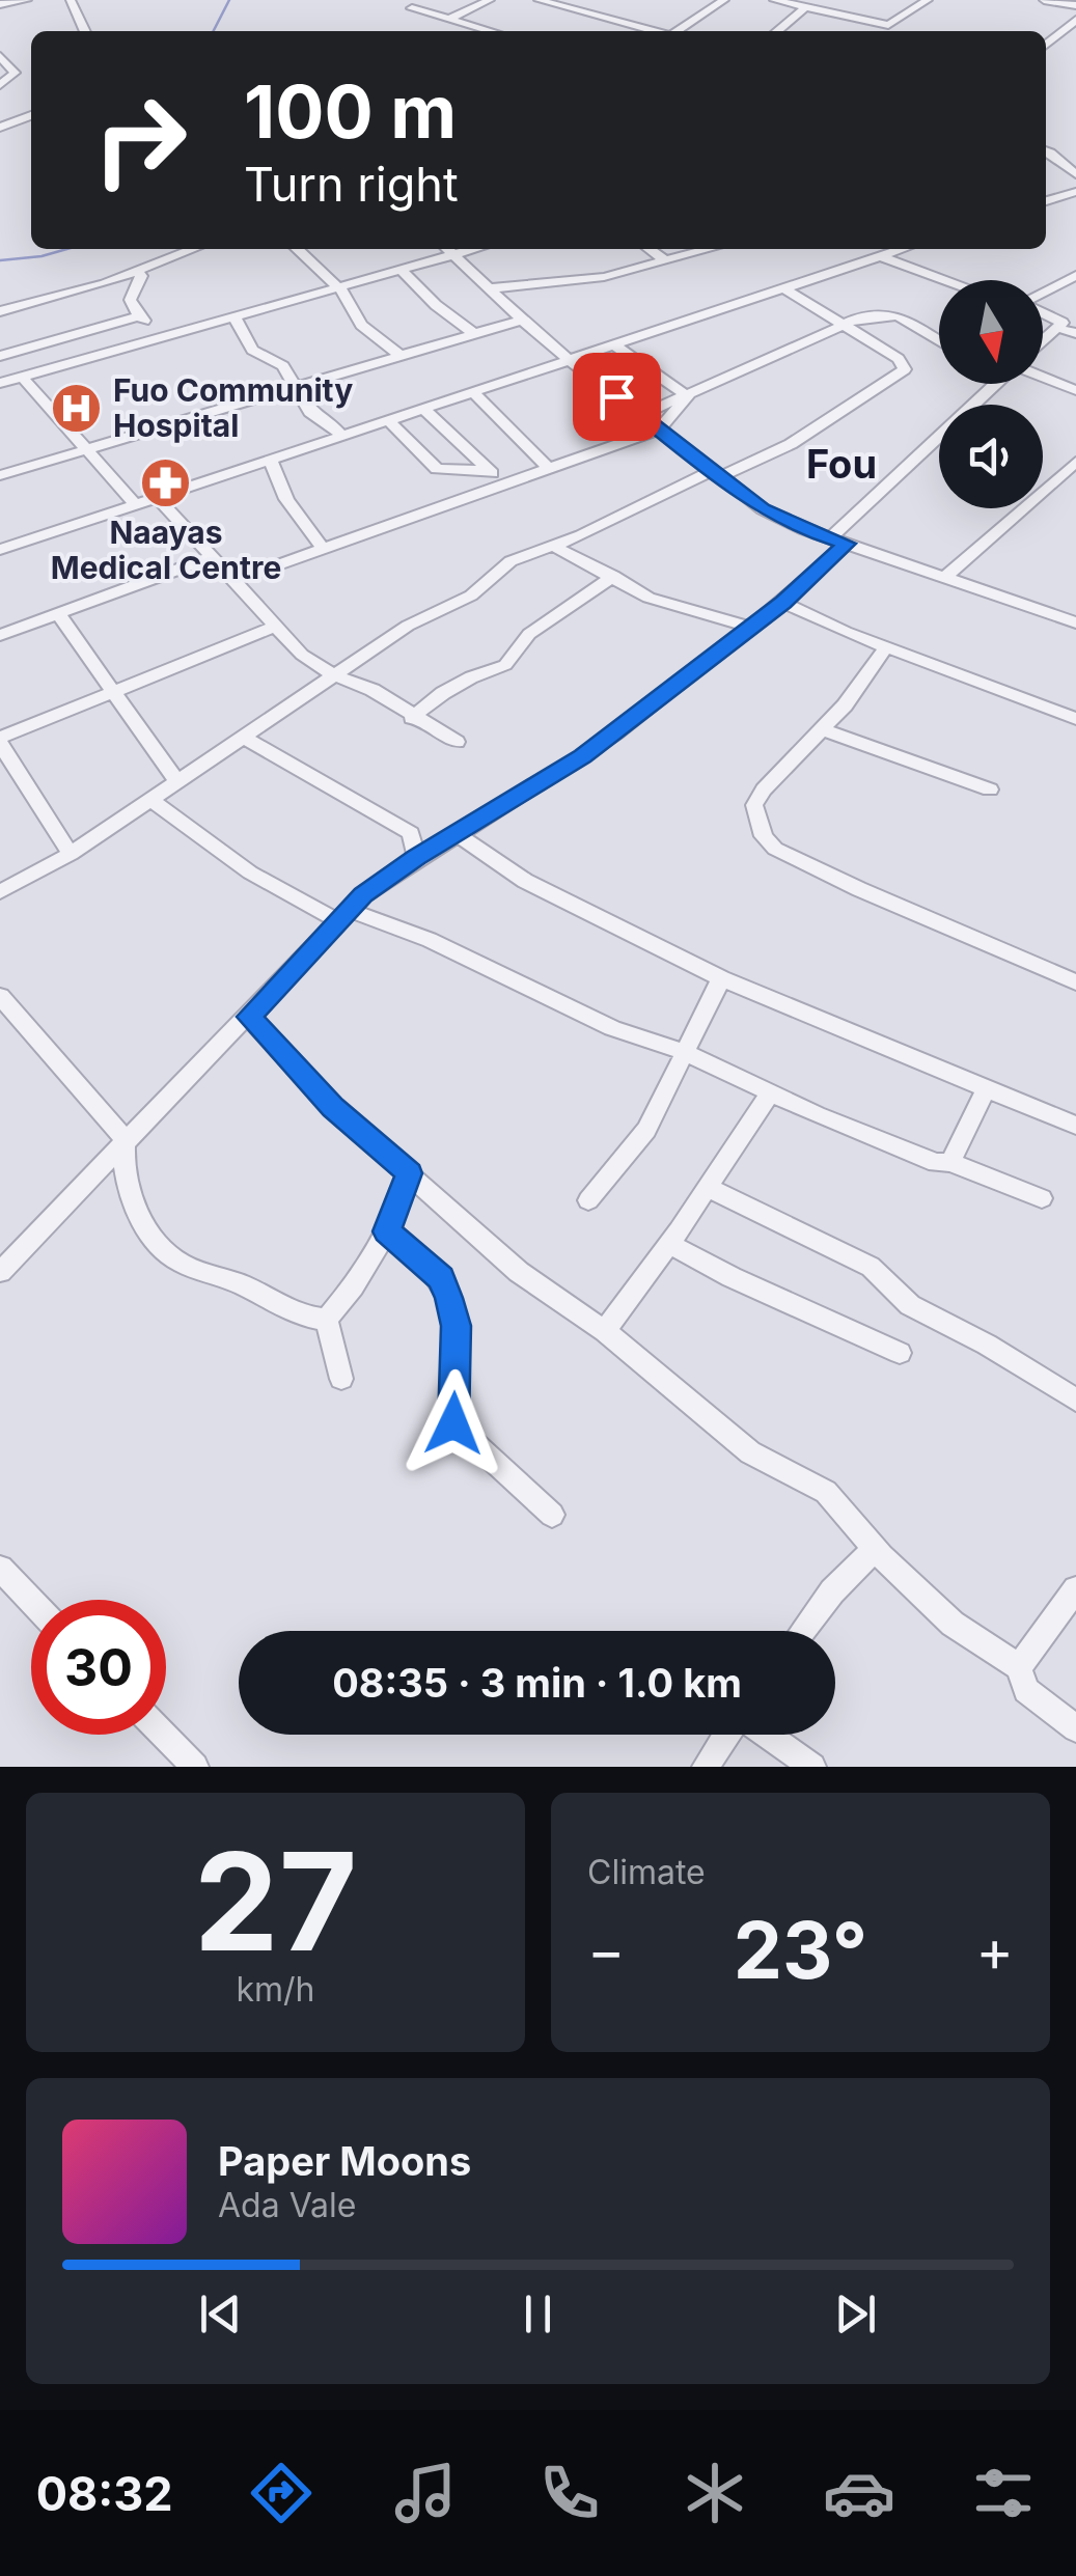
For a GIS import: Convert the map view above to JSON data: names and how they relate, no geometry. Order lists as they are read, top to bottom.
{
  "districts": ["Fou"],
  "places": {
    "hospital": ["Fuo Community Hospital"],
    "pharmacy": ["Naayas Medical Centre"]
  },
  "north": "bottom",
  "page": {
    "turn": ["100 m", "Turn right"],
    "limit": "30",
    "trip": "08:35 · 3 min · 1.0 km",
    "tile": [
      ["27", "km/h"],
      "Climate"
    ],
    "heat": ["−", "23°", "+"],
    "song": ["Paper Moons", "Ada Vale"],
    "tabs": "08:32"
  }
}
